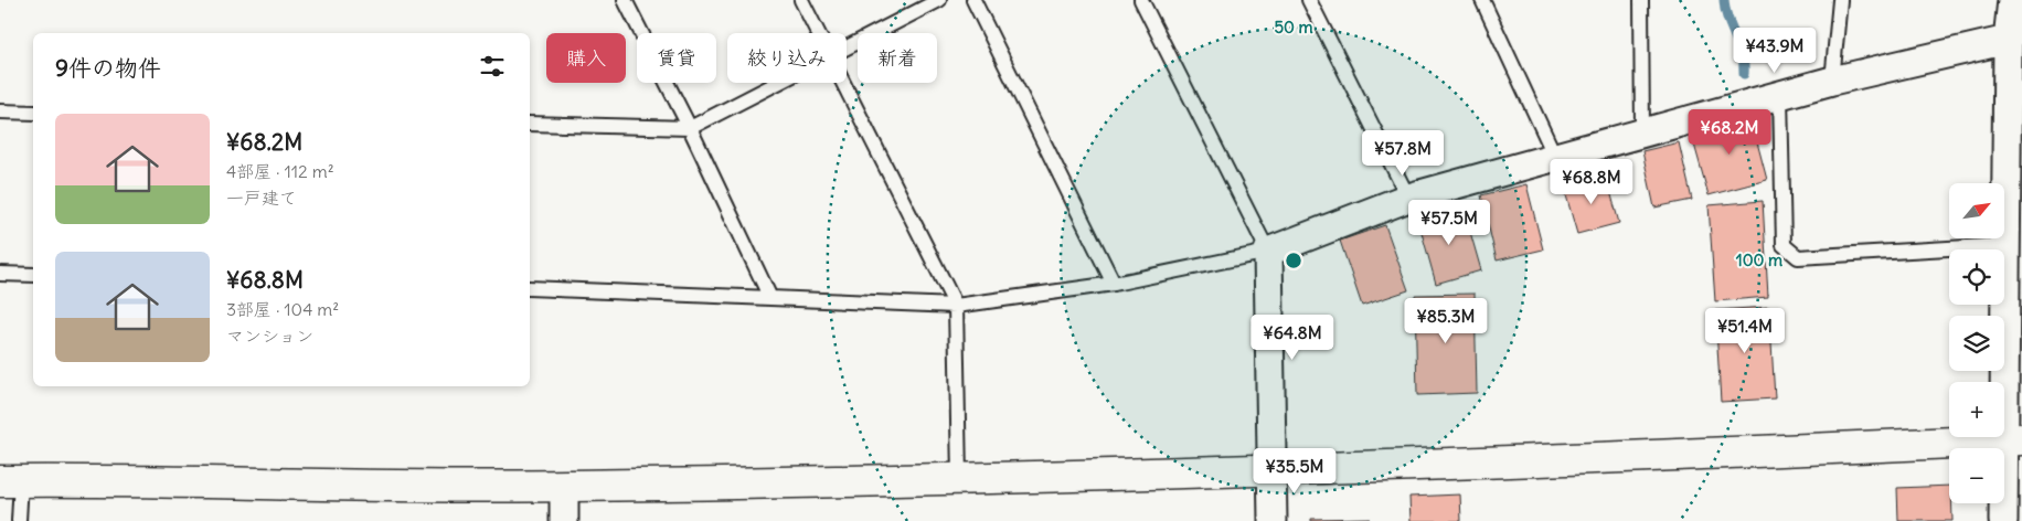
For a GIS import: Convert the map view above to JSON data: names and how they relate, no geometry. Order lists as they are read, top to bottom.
{
  "north": "top right",
  "page": {
    "price": [
      "¥43.9M",
      "¥68.2M",
      "¥57.8M",
      "¥68.8M",
      "¥57.5M",
      "¥85.3M",
      "¥51.4M",
      "¥64.8M",
      "¥35.5M"
    ],
    "chip": [
      "購入",
      "賃貸",
      "絞り込み",
      "新着"
    ],
    "heading": "9件の物件",
    "list": [
      {
        "name": "¥68.2M",
        "note": "4部屋 · 112 m² · 一戸建て"
      },
      {
        "name": "¥68.8M",
        "note": "3部屋 · 104 m² · マンション"
      }
    ],
    "map_buttons": ["+", "−"]
  },
  "rings": ["50 m", "100 m"]
}
